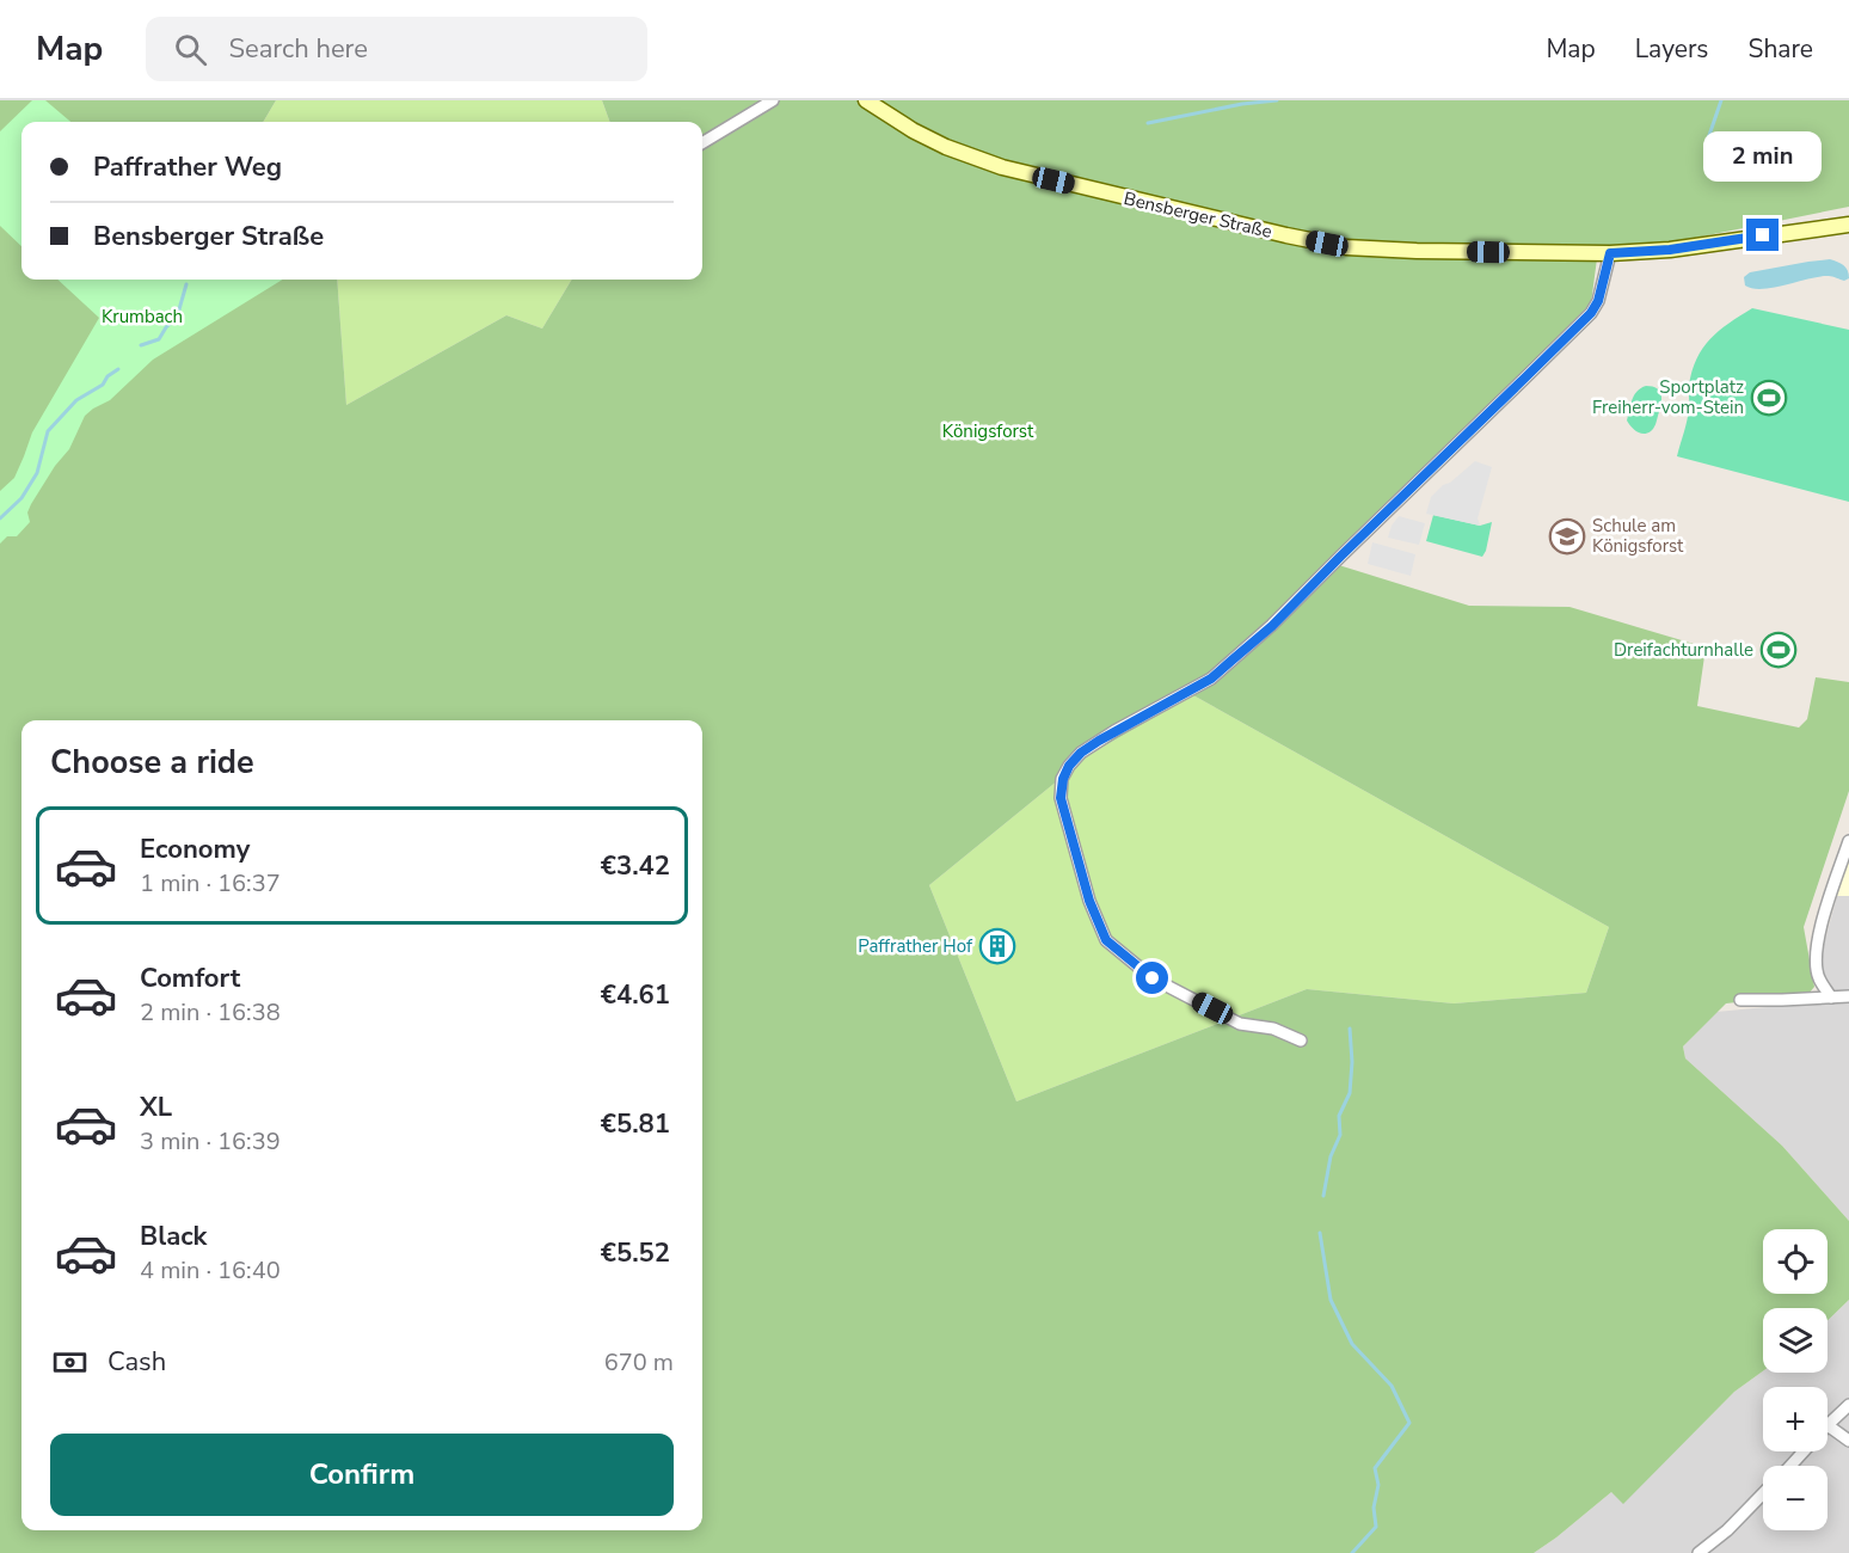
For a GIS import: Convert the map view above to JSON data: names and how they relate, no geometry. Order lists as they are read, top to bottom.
{
  "streets": {
    "main road": ["Bensberger Straße"]
  },
  "parks": ["Krumbach", "Königsforst"],
  "places": {
    "sports": ["Sportplatz Freiherr-vom-Stein", "Dreifachturnhalle"],
    "school or university": ["Schule am Königsforst"],
    "building": ["Paffrather Hof"]
  },
  "page": {
    "header": "Map",
    "search": "Search here",
    "nav": ["Map", "Layers", "Share"],
    "banner": ["Paffrather Weg", "Bensberger Straße"],
    "bubble": "2 min",
    "heading": "Choose a ride",
    "list": [
      {
        "name": "Economy",
        "note": "1 min · 16:37",
        "value": "€3.42"
      },
      {
        "name": "Comfort",
        "note": "2 min · 16:38",
        "value": "€4.61"
      },
      {
        "name": "XL",
        "note": "3 min · 16:39",
        "value": "€5.81"
      },
      {
        "name": "Black",
        "note": "4 min · 16:40",
        "value": "€5.52"
      }
    ],
    "map_buttons": ["+", "−"],
    "pay": ["Cash", "670 m"],
    "buttons": "Confirm"
  }
}
